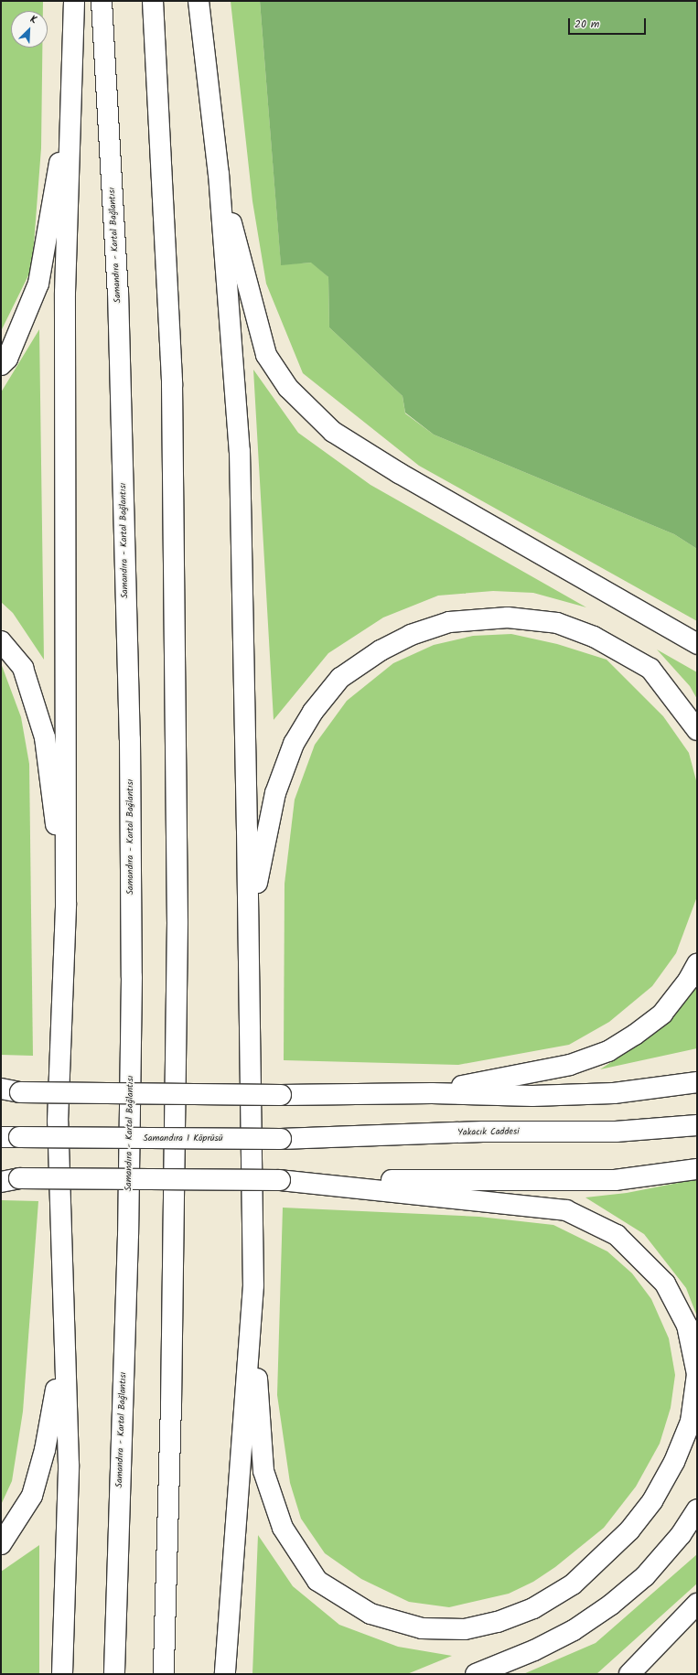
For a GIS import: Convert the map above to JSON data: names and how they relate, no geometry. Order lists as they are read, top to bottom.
{
  "streets": {
    "main road": ["Samandıra - Kartal Bağlantısı", "Yakacık Caddesi", "Samandıra 1 Köprüsü"]
  },
  "crossings": [
    ["Yakacık Caddesi", "Samandıra 1 Köprüsü"]
  ],
  "scale_bar": "20 m",
  "north": "top right"
}
